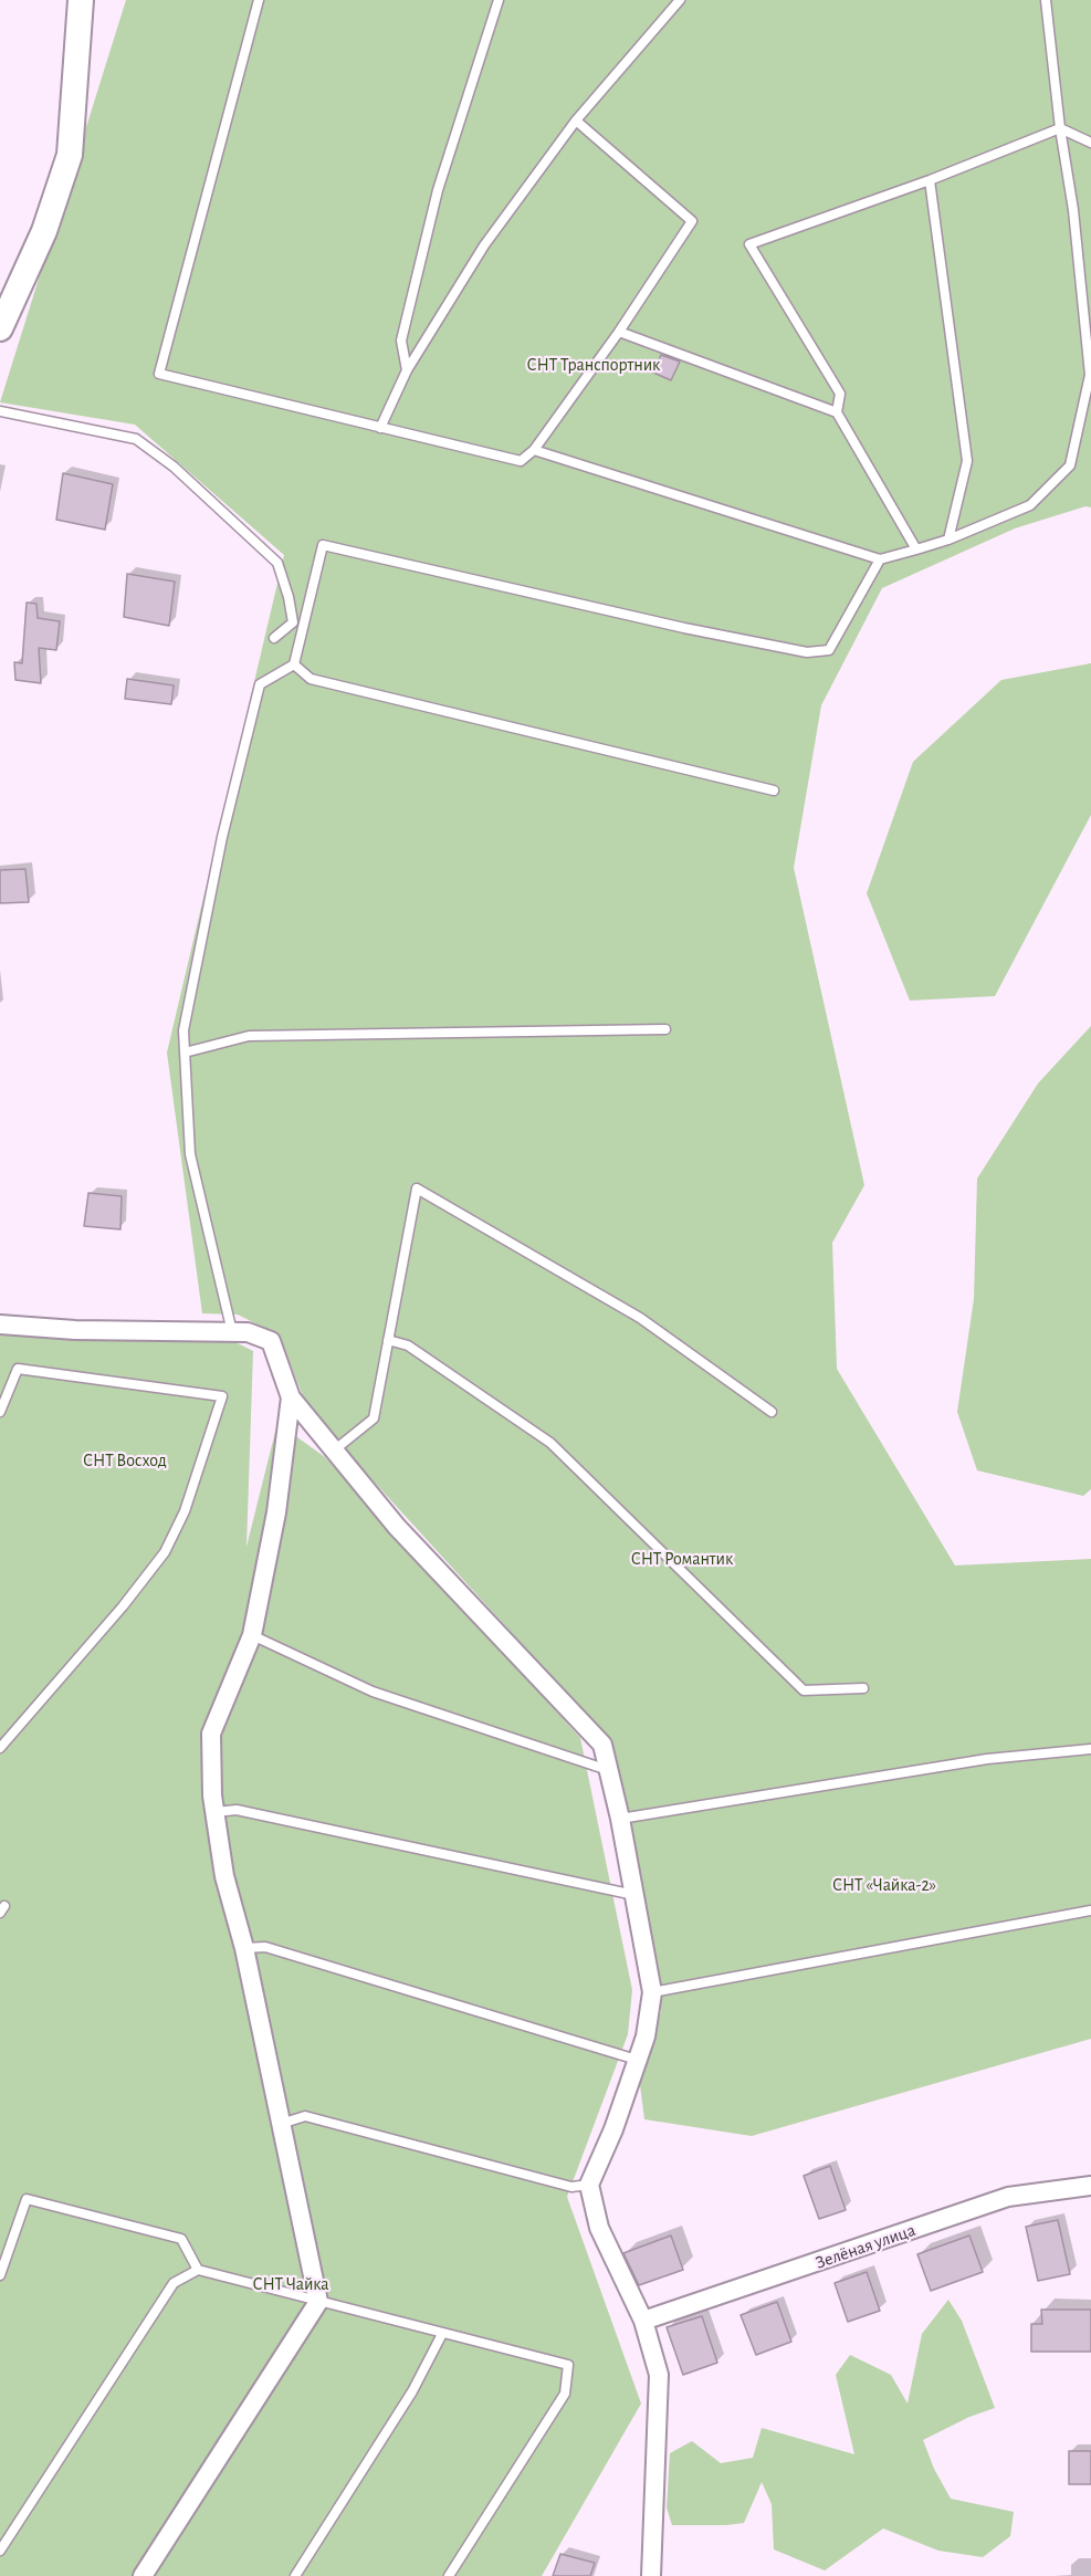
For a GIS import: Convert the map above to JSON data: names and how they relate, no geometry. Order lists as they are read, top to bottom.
{
  "streets": {
    "street": ["Зелёная улица"]
  },
  "parks": [
    "СНТ Транспортник",
    "СНТ Восход",
    "СНТ Романтик",
    "СНТ «Чайка-2»",
    "СНТ Чайка"
  ]
}
